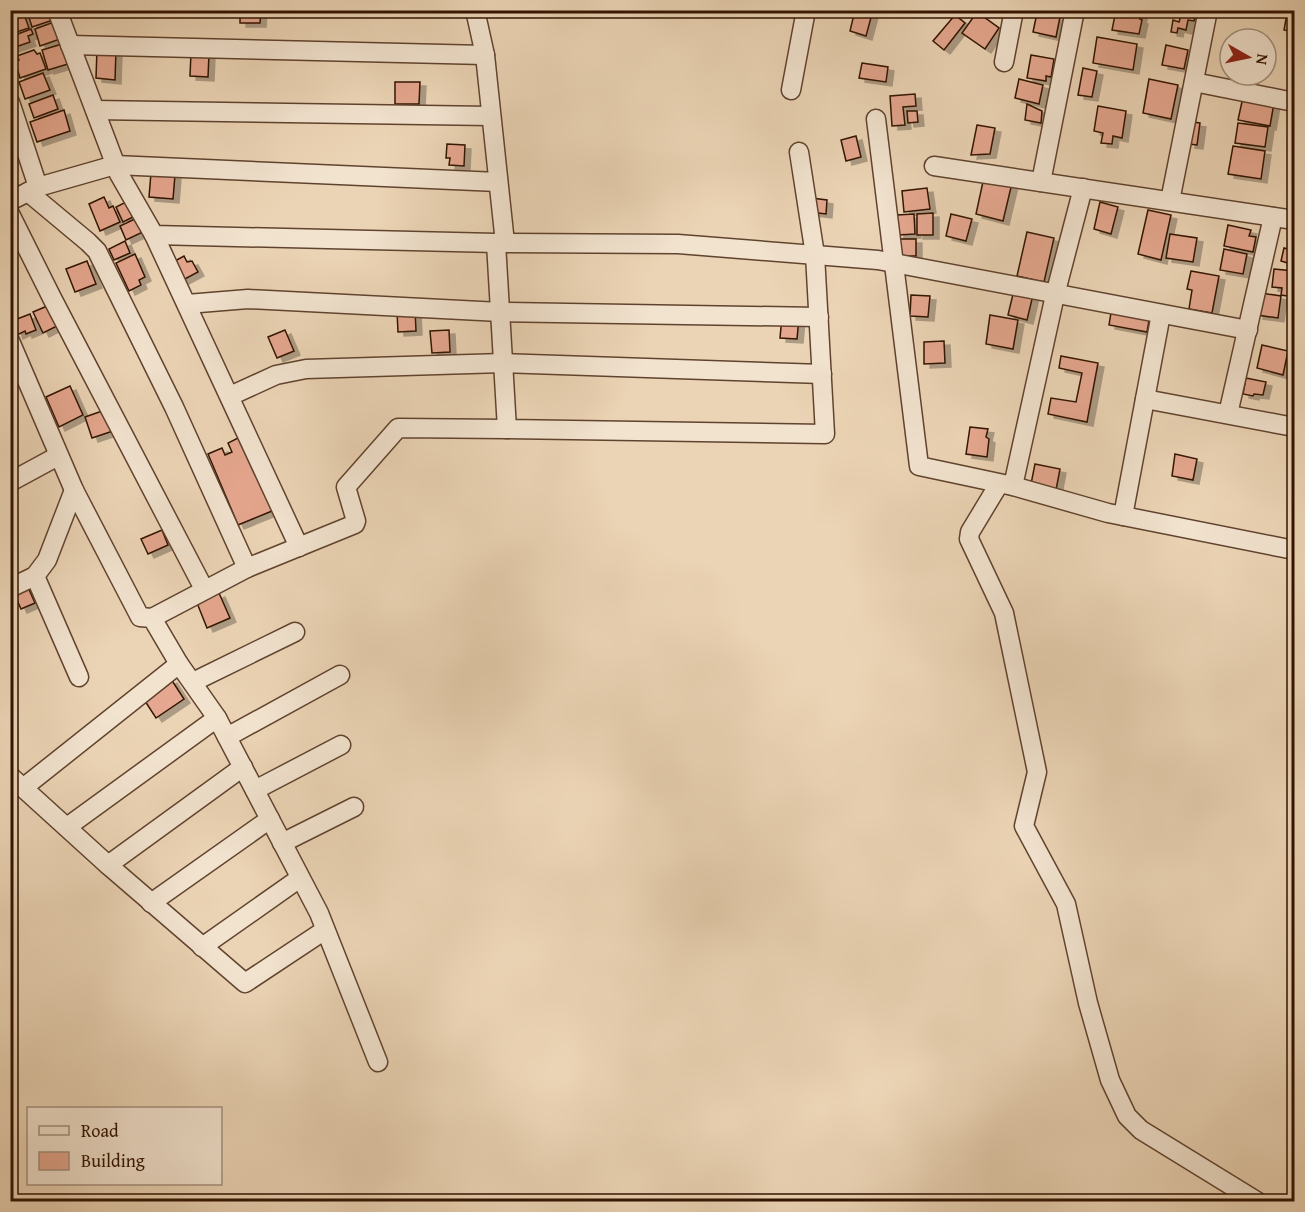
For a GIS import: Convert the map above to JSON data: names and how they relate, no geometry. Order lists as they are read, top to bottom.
{
  "legend": ["Road", "Building"],
  "north": "right"
}
